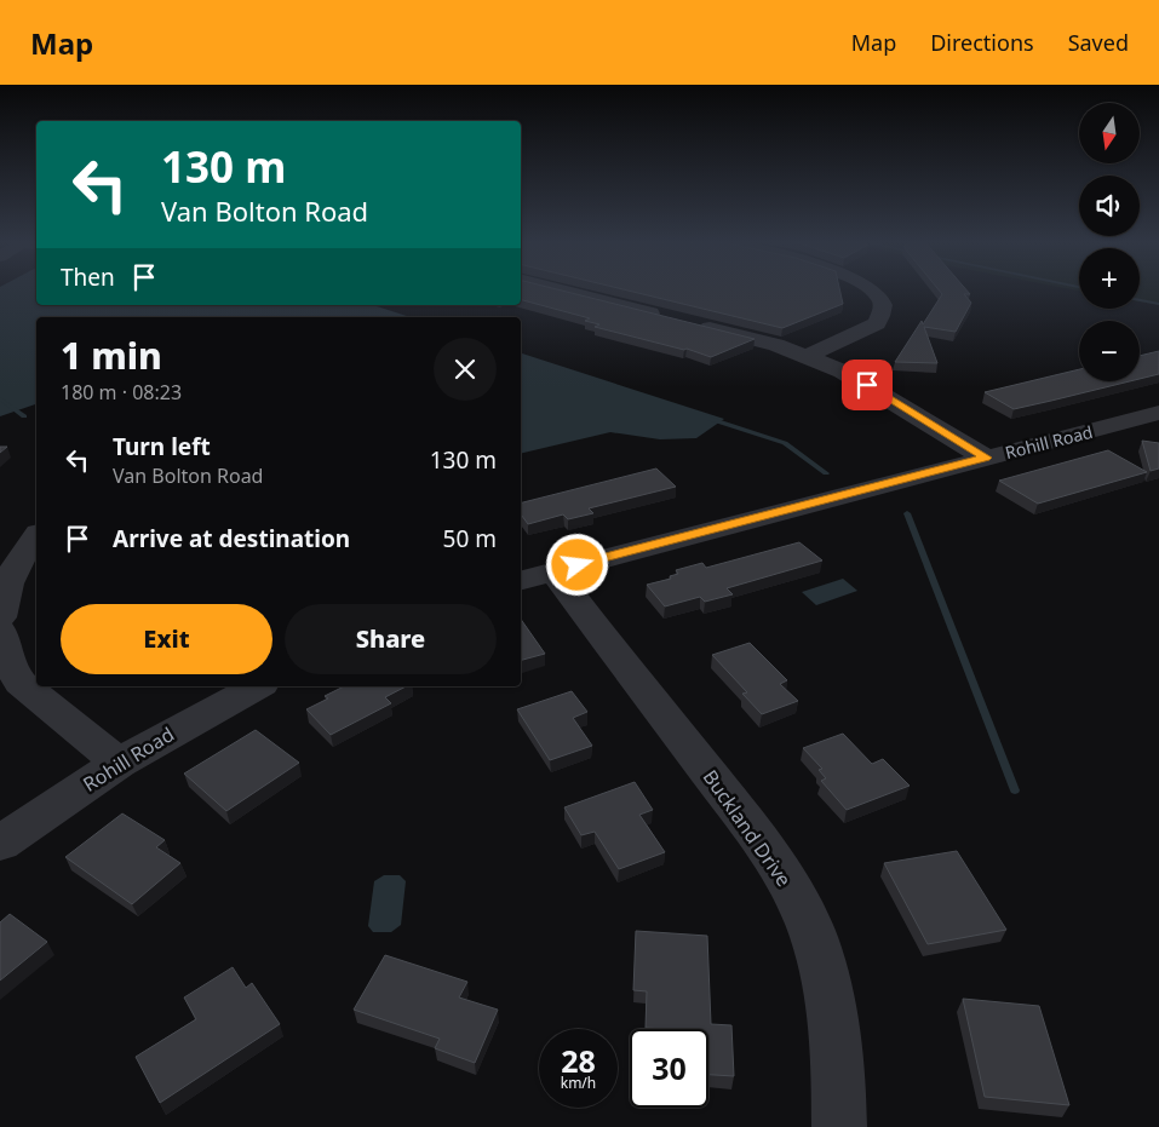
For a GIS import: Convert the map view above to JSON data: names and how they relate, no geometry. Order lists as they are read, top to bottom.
{
  "streets": {
    "street": ["Rohill Road", "Buckland Drive"]
  },
  "crossings": [
    ["Rohill Road", "Buckland Drive"]
  ],
  "north": "bottom",
  "page": {
    "header": "Map",
    "nav": ["Map", "Directions", "Saved"],
    "map_buttons": ["+", "−"],
    "turn": ["130 m", "Van Bolton Road"],
    "then": "Then",
    "heading": ["1 min", "180 m · 08:23"],
    "list": [
      {
        "name": "Turn left",
        "note": "Van Bolton Road",
        "value": "130 m"
      },
      {
        "name": "Arrive at destination",
        "value": "50 m"
      }
    ],
    "buttons": ["Exit", "Share"],
    "speed": "28 km/h",
    "limit": "30"
  }
}
